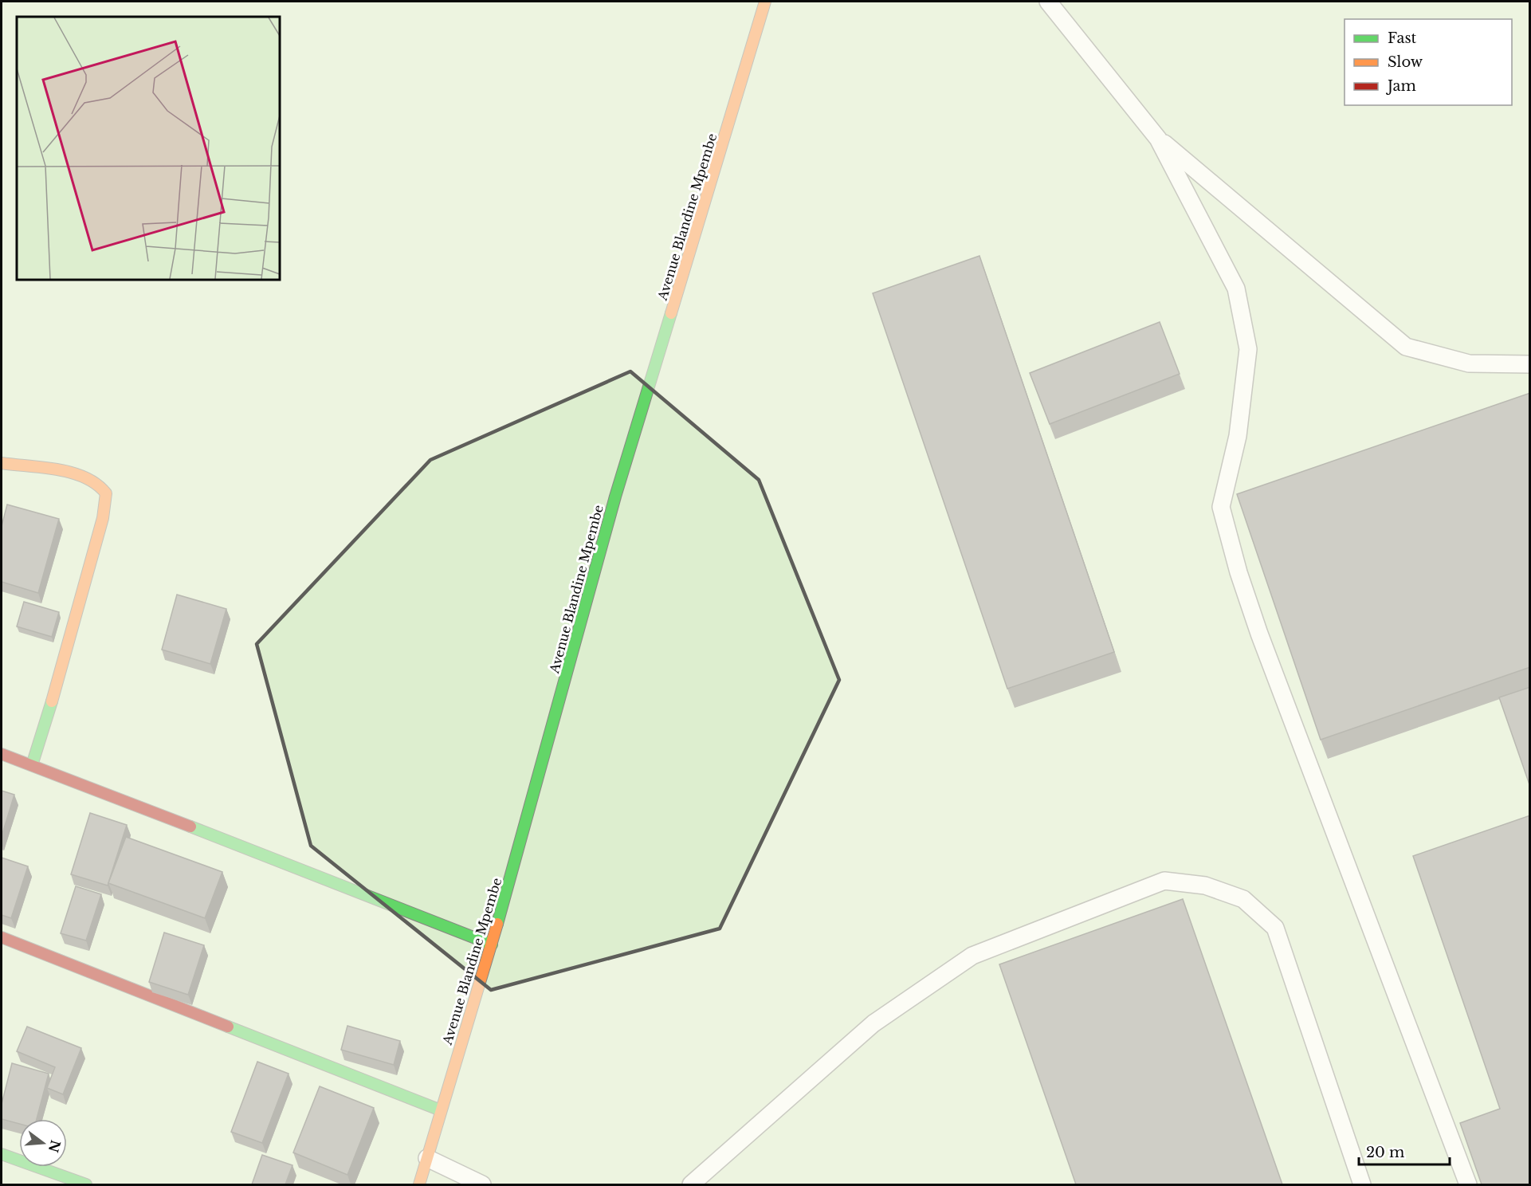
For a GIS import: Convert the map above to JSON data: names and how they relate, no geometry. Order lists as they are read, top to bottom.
{
  "streets": {
    "street": ["Avenue Blandine Mpembe"]
  },
  "legend": ["Fast", "Slow", "Jam"],
  "scale_bar": "20 m",
  "north": "right"
}
